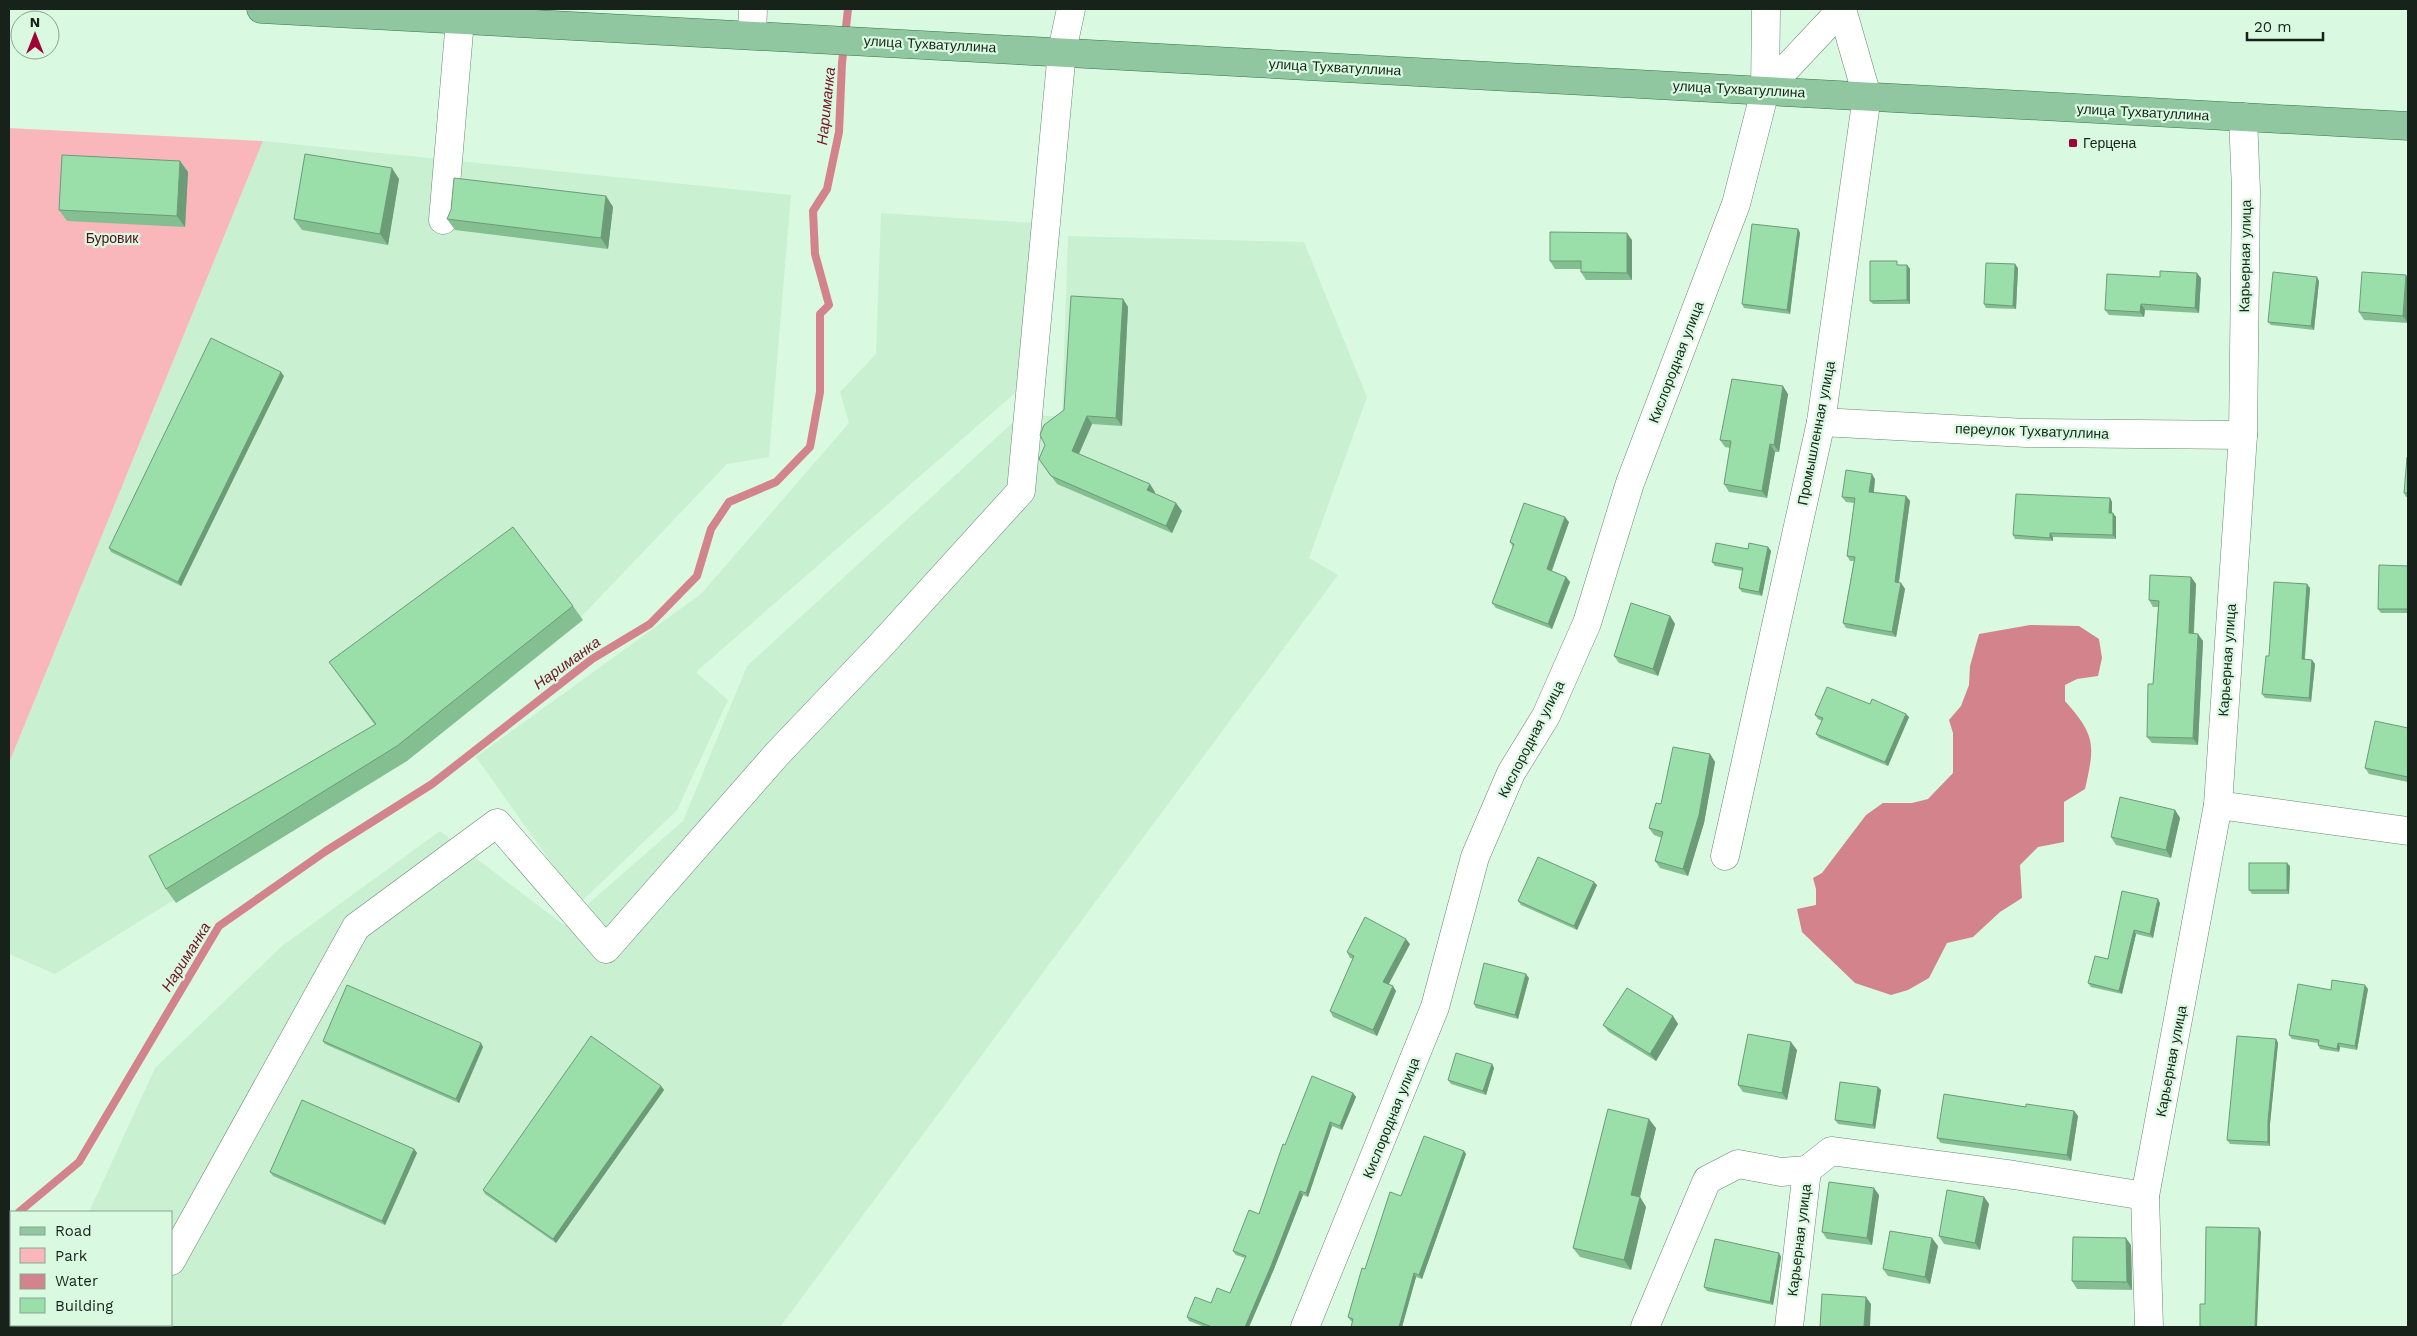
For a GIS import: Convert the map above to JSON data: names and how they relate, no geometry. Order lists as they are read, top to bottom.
{
  "streets": {
    "main road": ["улица Тухватуллина"],
    "street": [
      "Карьерная улица",
      "Кислородная улица",
      "переулок Тухватуллина",
      "Промышленная улица"
    ]
  },
  "crossings": [
    ["улица Тухватуллина", "Карьерная улица"],
    ["улица Тухватуллина", "Кислородная улица"],
    ["улица Тухватуллина", "Промышленная улица"],
    ["Карьерная улица", "переулок Тухватуллина"],
    ["переулок Тухватуллина", "Промышленная улица"]
  ],
  "water": ["Нариманка"],
  "parks": ["Буровик"],
  "places": {
    "transit": ["Герцена"]
  },
  "legend": [
    "Road",
    "Park",
    "Water",
    "Building"
  ],
  "scale_bar": "20 m",
  "north": "top"
}
